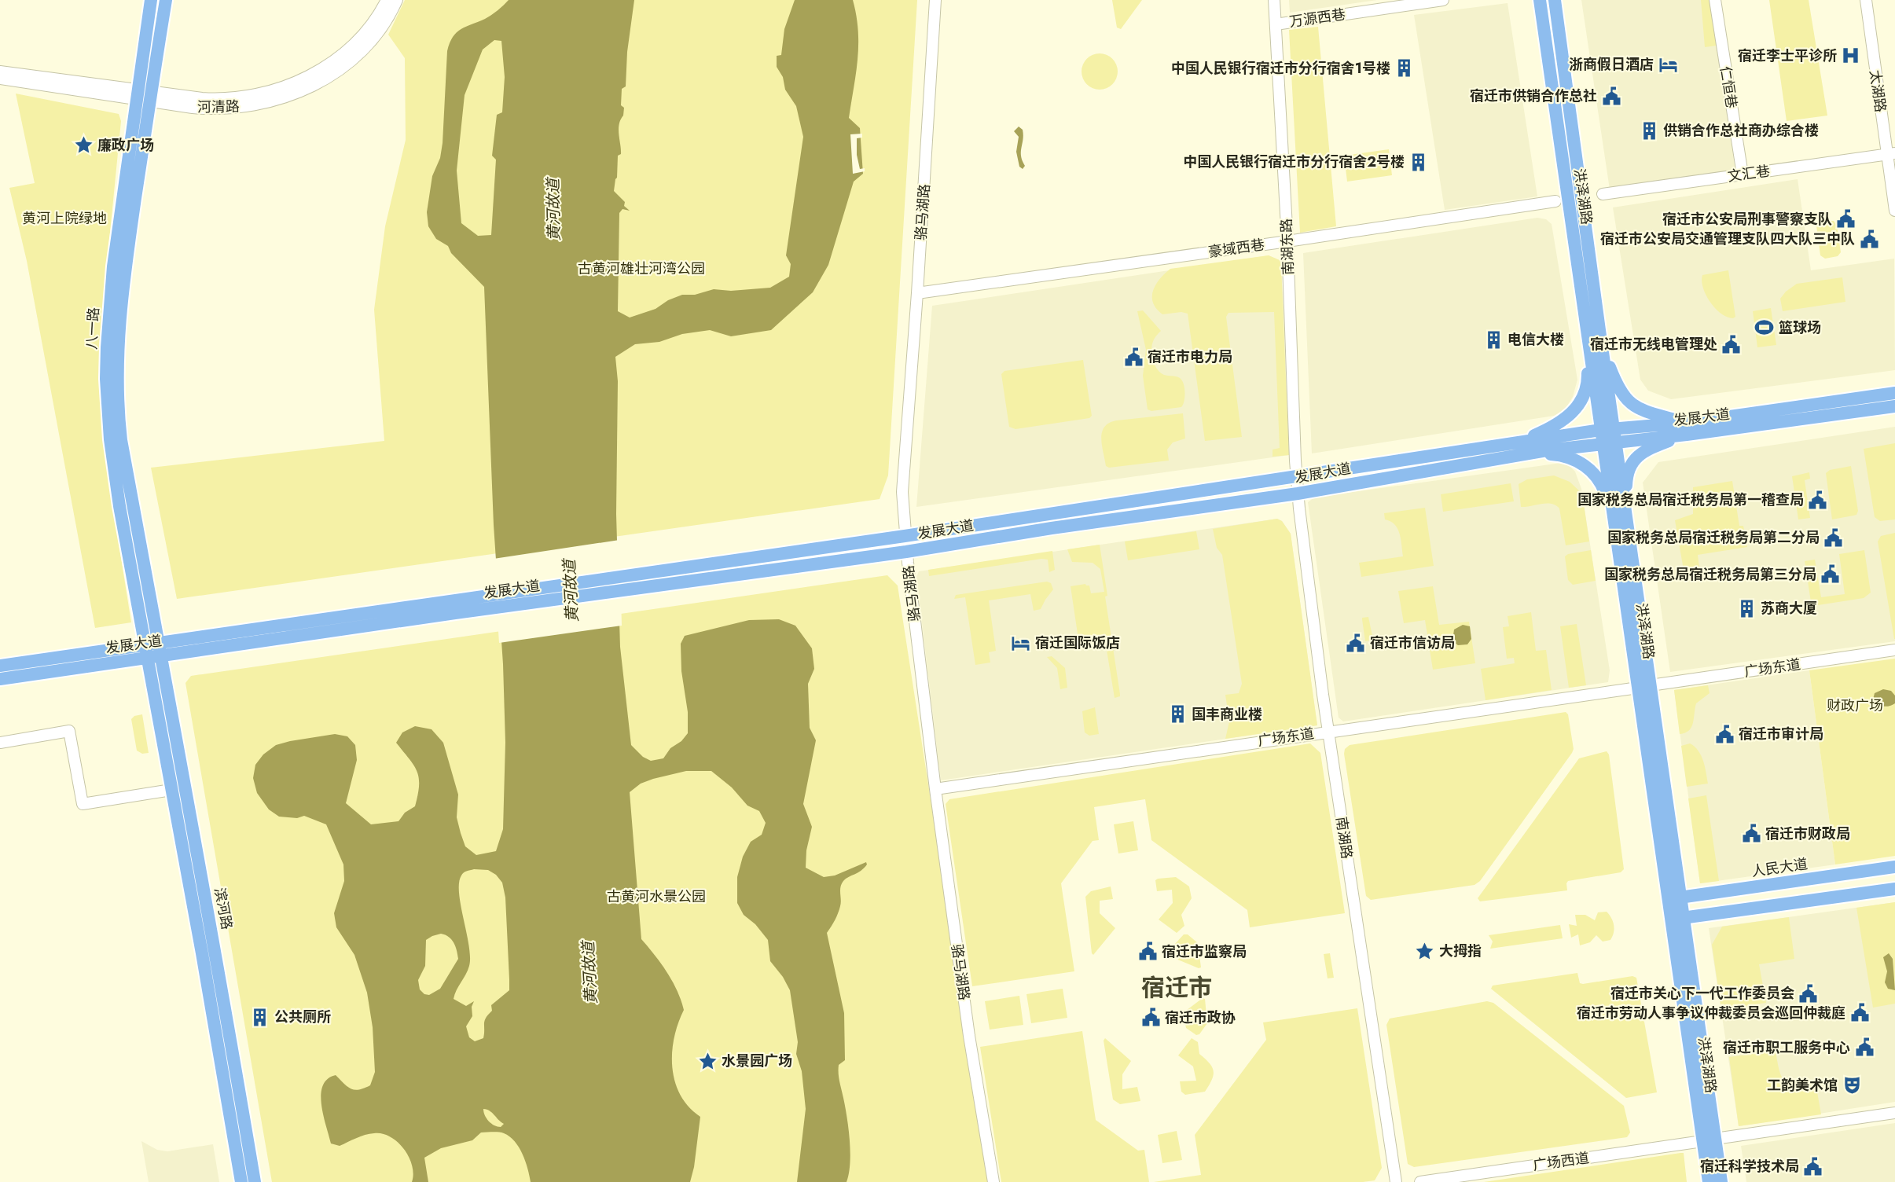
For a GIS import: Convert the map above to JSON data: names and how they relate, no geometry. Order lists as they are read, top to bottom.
{
  "streets": {
    "main road": [
      "洪泽湖路",
      "八一路",
      "发展大道",
      "人民大道",
      "滨河路"
    ],
    "street": [
      "万源西巷",
      "仁恒巷",
      "太湖路",
      "河清路",
      "文汇巷",
      "骆马湖路",
      "南湖东路",
      "豪域西巷",
      "广场东道",
      "南湖路",
      "广场西道"
    ]
  },
  "crossings": [
    ["万源西巷", "南湖东路"],
    ["仁恒巷", "文汇巷"],
    ["太湖路", "文汇巷"],
    ["河清路", "八一路"],
    ["洪泽湖路", "发展大道"],
    ["洪泽湖路", "广场东道"],
    ["洪泽湖路", "人民大道"],
    ["洪泽湖路", "广场西道"],
    ["骆马湖路", "豪域西巷"],
    ["骆马湖路", "发展大道"],
    ["骆马湖路", "广场东道"],
    ["南湖东路", "豪域西巷"],
    ["南湖东路", "发展大道"],
    ["南湖东路", "南湖路"],
    ["八一路", "发展大道"],
    ["八一路", "滨河路"],
    ["发展大道", "南湖路"],
    ["发展大道", "滨河路"],
    ["广场东道", "南湖路"]
  ],
  "districts": ["宿迁市"],
  "water": ["黄河故道"],
  "parks": [
    "黄河上院绿地",
    "古黄河雄壮河湾公园",
    "财政广场",
    "古黄河水景公园"
  ],
  "places": {
    "hospital": ["宿迁李士平诊所"],
    "hotel": ["浙商假日酒店", "宿迁国际饭店"],
    "building": [
      "中国人民银行宿迁市分行宿舍1号楼",
      "供销合作总社商办综合楼",
      "中国人民银行宿迁市分行宿舍2号楼",
      "电信大楼",
      "苏商大厦",
      "国丰商业楼",
      "公共厕所"
    ],
    "public building": [
      "宿迁市供销合作总社",
      "宿迁市公安局刑事警察支队",
      "宿迁市公安局交通管理支队四大队三中队",
      "宿迁市无线电管理处",
      "宿迁市电力局",
      "国家税务总局宿迁税务局第一稽查局",
      "国家税务总局宿迁税务局第二分局",
      "国家税务总局宿迁税务局第三分局",
      "宿迁市信访局",
      "宿迁市审计局",
      "宿迁市财政局",
      "宿迁市监察局",
      "宿迁市关心下一代工作委员会",
      "宿迁市劳动人事争议仲裁委员会巡回仲裁庭",
      "宿迁市政协",
      "宿迁市职工服务中心",
      "宿迁科学技术局"
    ],
    "place": ["廉政广场", "大拇指", "水景园广场"],
    "sports": ["篮球场"],
    "theatre": ["工韵美术馆"]
  }
}
